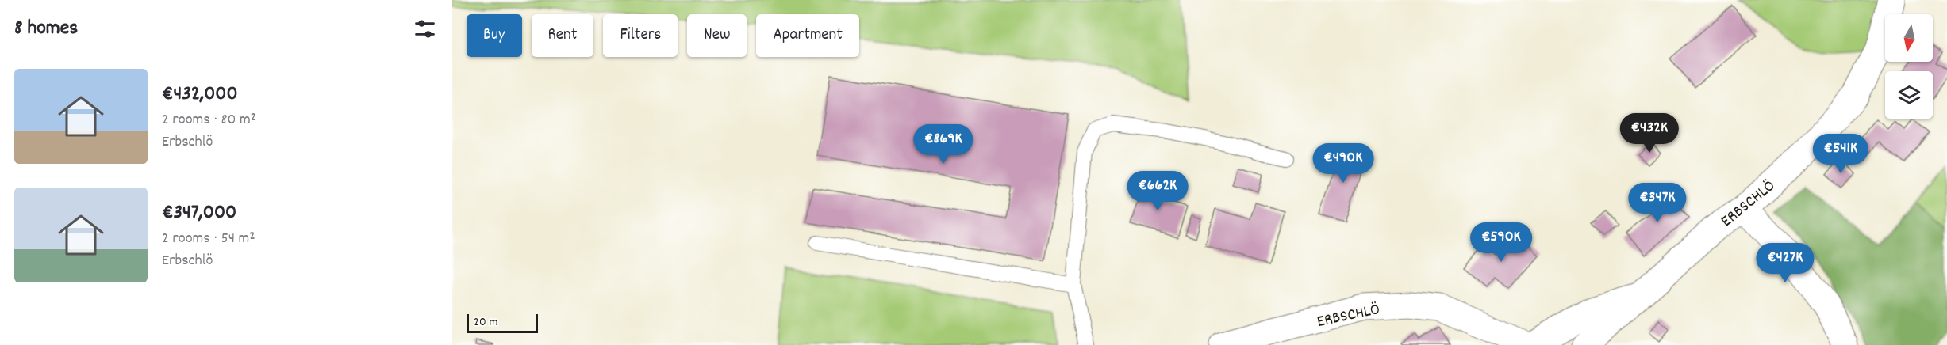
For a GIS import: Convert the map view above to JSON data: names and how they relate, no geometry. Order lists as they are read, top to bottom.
{
  "streets": {
    "street": ["ERBSCHLÖ"]
  },
  "scale_bar": "20 m",
  "north": "bottom",
  "page": {
    "heading": "8 homes",
    "chip": [
      "Buy",
      "Rent",
      "Filters",
      "New",
      "Apartment"
    ],
    "list": [
      {
        "name": "€432,000",
        "note": "2 rooms · 80 m² · Erbschlö"
      },
      {
        "name": "€347,000",
        "note": "2 rooms · 54 m² · Erbschlö"
      }
    ],
    "price": [
      "€432K",
      "€869K",
      "€541K",
      "€490K",
      "€662K",
      "€347K",
      "€590K",
      "€427K"
    ],
    "scale": "20 m"
  }
}
